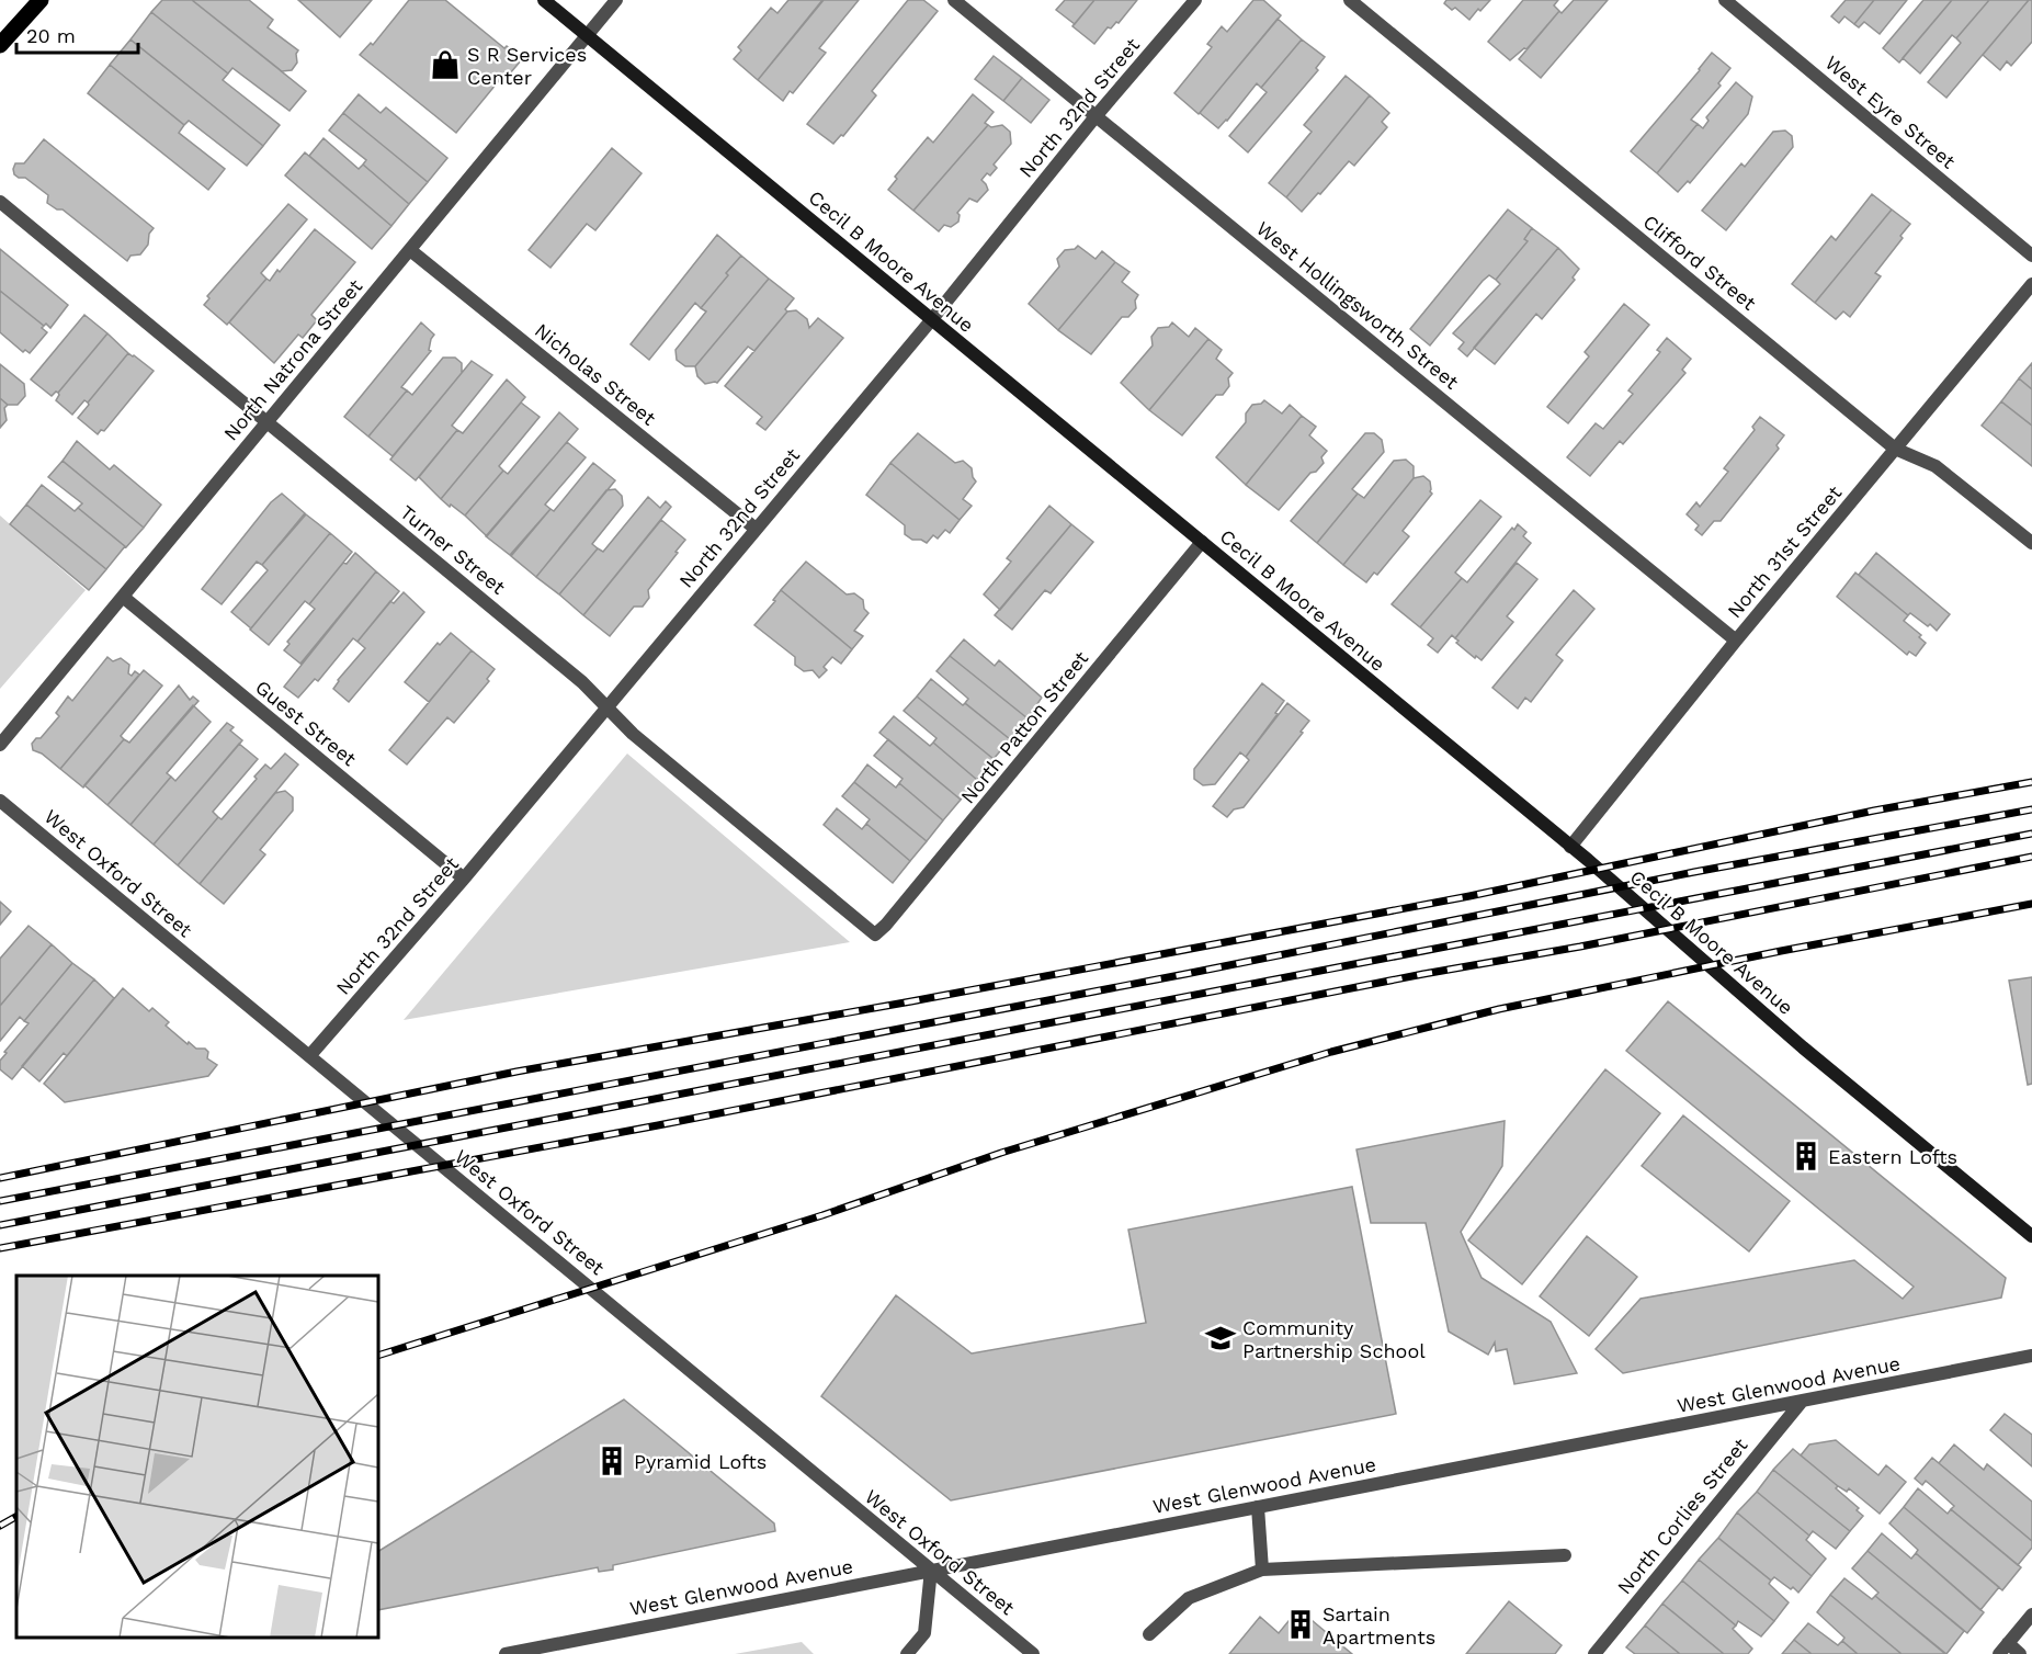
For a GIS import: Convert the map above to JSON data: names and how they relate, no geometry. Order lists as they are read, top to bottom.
{
  "streets": {
    "street": [
      "North 32nd Street",
      "West Eyre Street",
      "Cecil B Moore Avenue",
      "Clifford Street",
      "West Hollingsworth Street",
      "North Natrona Street",
      "Nicholas Street",
      "Turner Street",
      "North 31st Street",
      "Guest Street",
      "North Patton Street",
      "West Oxford Street",
      "West Glenwood Avenue",
      "North Corlies Street"
    ]
  },
  "crossings": [
    ["North 32nd Street", "Cecil B Moore Avenue"],
    ["North 32nd Street", "West Hollingsworth Street"],
    ["North 32nd Street", "Nicholas Street"],
    ["North 32nd Street", "Turner Street"],
    ["North 32nd Street", "Guest Street"],
    ["North 32nd Street", "West Oxford Street"],
    ["Cecil B Moore Avenue", "North Natrona Street"],
    ["Cecil B Moore Avenue", "North 31st Street"],
    ["Cecil B Moore Avenue", "North Patton Street"],
    ["Clifford Street", "North 31st Street"],
    ["West Hollingsworth Street", "North 31st Street"],
    ["North Natrona Street", "Nicholas Street"],
    ["North Natrona Street", "Turner Street"],
    ["North Natrona Street", "Guest Street"],
    ["Turner Street", "North Patton Street"],
    ["West Oxford Street", "West Glenwood Avenue"],
    ["West Glenwood Avenue", "North Corlies Street"]
  ],
  "places": {
    "shop": ["S R Services Center"],
    "building": ["Eastern Lofts", "Pyramid Lofts", "Sartain Apartments"],
    "school or university": ["Community Partnership School"]
  },
  "scale_bar": "20 m"
}
